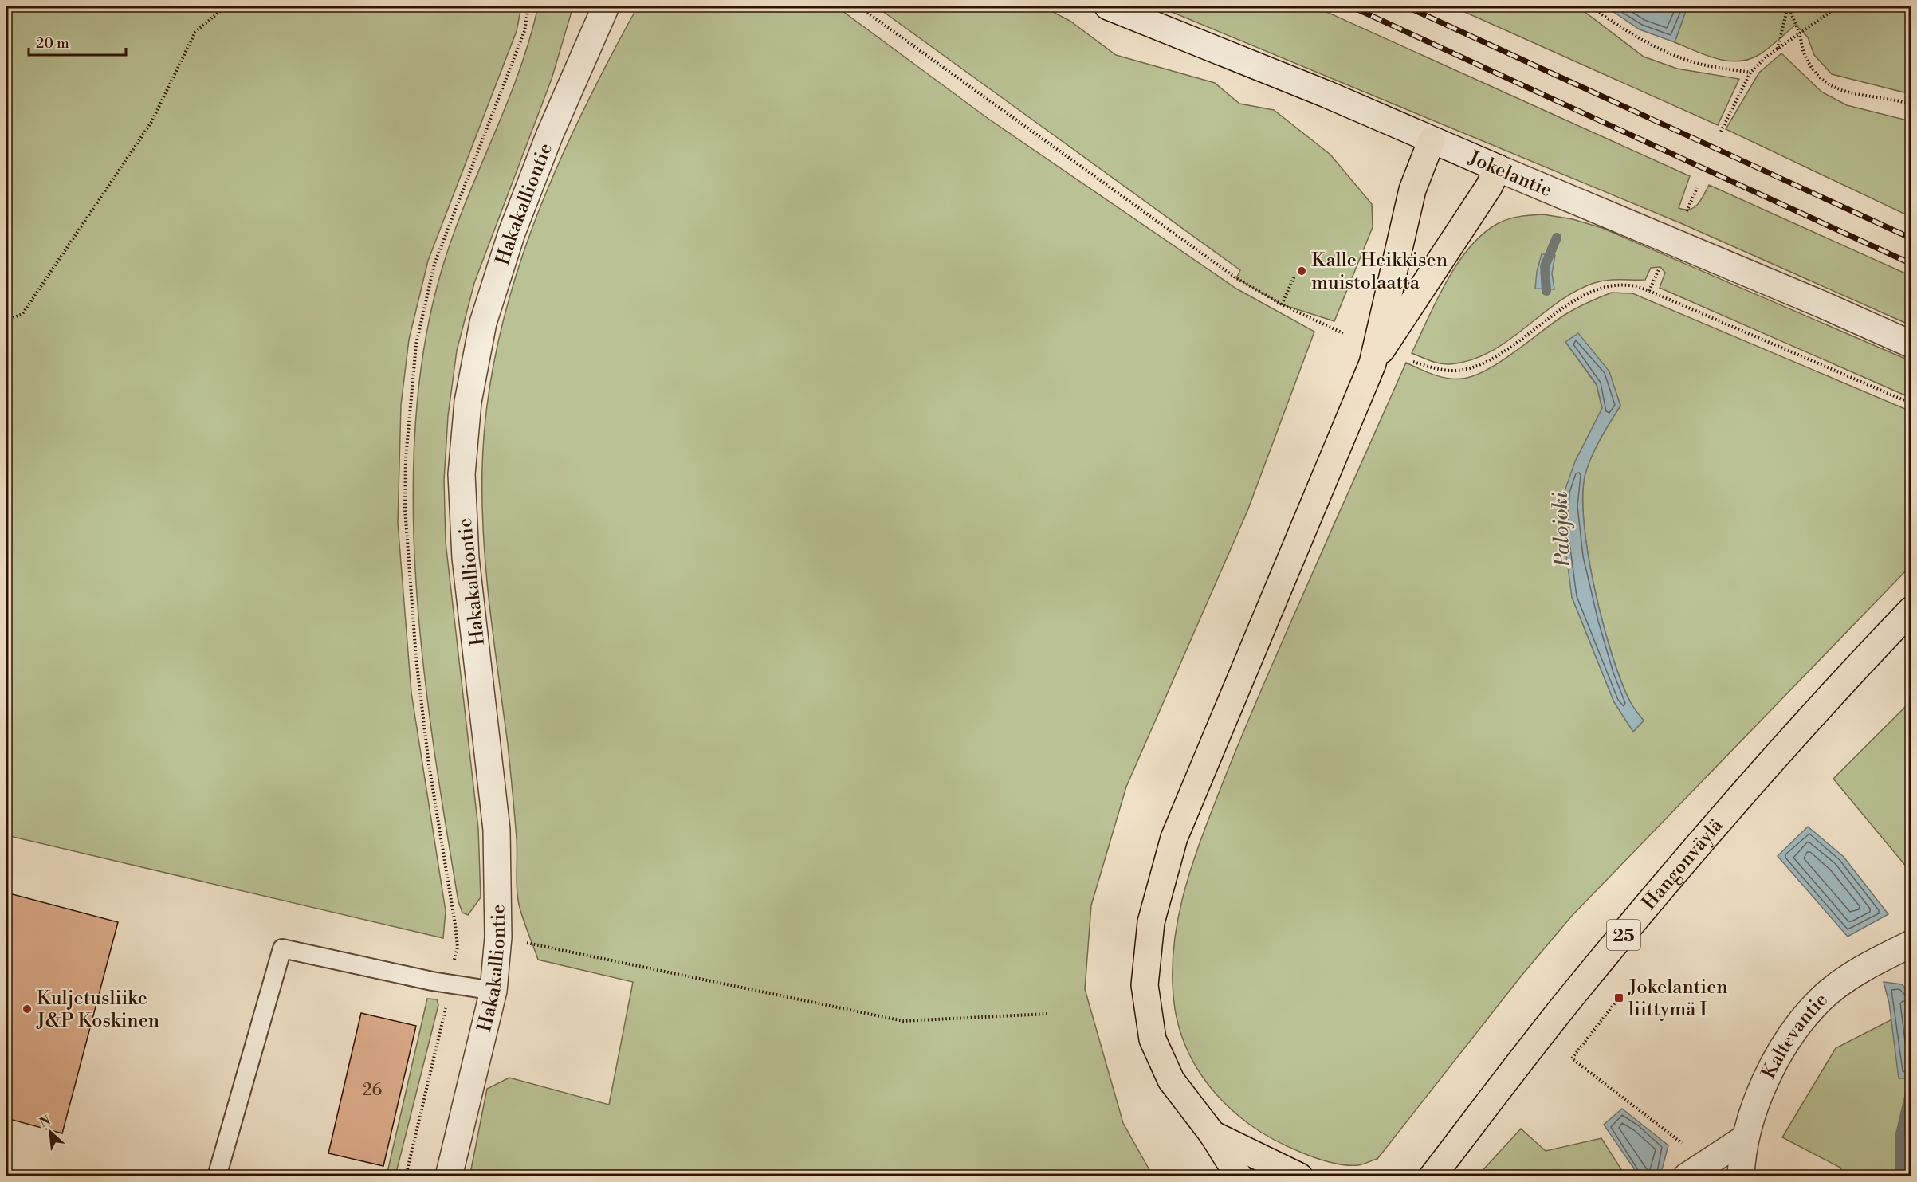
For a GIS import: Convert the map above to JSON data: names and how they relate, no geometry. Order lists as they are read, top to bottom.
{
  "streets": {
    "highway": ["Hangonväylä", "25"],
    "street": ["Jokelantie", "Hakakalliontie", "Kaltevantie"]
  },
  "water": ["Palojoki"],
  "places": {
    "other": ["Kalle Heikkisen muistolaatta", "Kuljetusliike J&P Koskinen"],
    "transit": ["Jokelantien liittymä I"]
  },
  "house_numbers": ["26"],
  "scale_bar": "20 m",
  "north": "top left"
}
